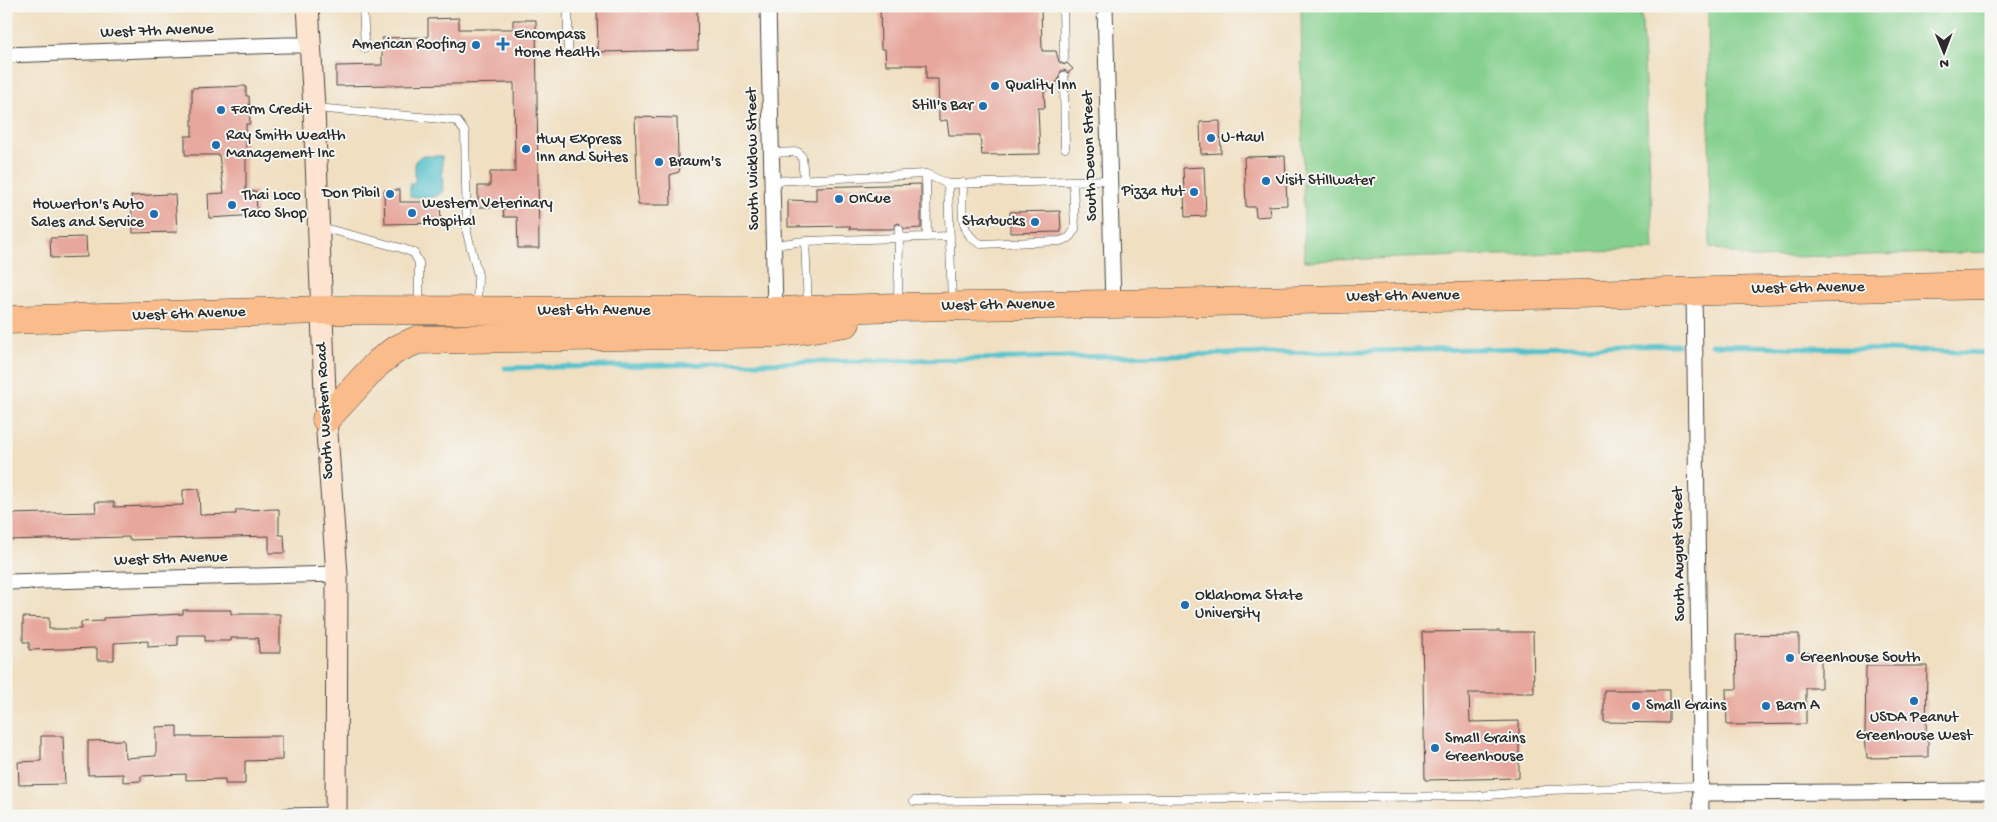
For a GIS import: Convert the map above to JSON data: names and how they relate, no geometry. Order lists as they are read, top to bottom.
{
  "streets": {
    "highway": ["West 6th Avenue"],
    "main road": ["South Western Road"],
    "street": [
      "West 7th Avenue",
      "South Devon Street",
      "South Wicklow Street",
      "South August Street",
      "West 5th Avenue"
    ]
  },
  "crossings": [
    ["West 7th Avenue", "South Western Road"],
    ["South Devon Street", "West 6th Avenue"],
    ["South Wicklow Street", "West 6th Avenue"],
    ["West 6th Avenue", "South Western Road"],
    ["West 6th Avenue", "South August Street"],
    ["South Western Road", "West 5th Avenue"]
  ],
  "places": {
    "health": ["Encompass Home Health"],
    "other": [
      "American Roofing",
      "Quality Inn",
      "Still's Bar",
      "Farm Credit",
      "U-Haul",
      "Ray Smith Wealth Management Inc",
      "Hwy Express Inn and Suites",
      "Braum's",
      "Visit Stillwater",
      "Pizza Hut",
      "Don Pibil",
      "OnCue",
      "Thai Loco Taco Shop",
      "Western Veterinary Hospital",
      "Howerton's Auto Sales and Service",
      "Starbucks",
      "Oklahoma State University",
      "Greenhouse South",
      "USDA Peanut Greenhouse West",
      "Small Grains",
      "Barn A",
      "Small Grains Greenhouse"
    ]
  },
  "north": "bottom"
}
